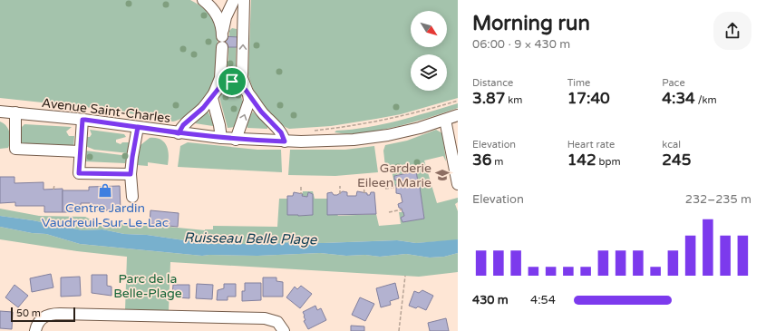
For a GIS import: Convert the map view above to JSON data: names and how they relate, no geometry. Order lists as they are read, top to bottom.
{
  "streets": {
    "street": ["Avenue Saint-Charles"]
  },
  "water": ["Ruisseau Belle Plage"],
  "parks": ["Parc de la Belle-Plage"],
  "places": {
    "school or university": ["Garderie Eileen Marie"],
    "shop": ["Centre Jardin Vaudreuil-Sur-Le-Lac"]
  },
  "scale_bar": "50 m",
  "north": "bottom right",
  "page": {
    "heading": ["Morning run", "06:00 · 9 × 430 m"],
    "stats": [
      ["Distance", "3.87 km"],
      ["Time", "17:40"],
      ["Pace", "4:34 /km"],
      ["Elevation", "36 m"],
      ["Heart rate", "142 bpm"],
      ["kcal", "245"]
    ],
    "chart": ["Elevation", "232–235 m"],
    "list": [
      {
        "name": "430 m",
        "note": "4:54"
      }
    ],
    "scale": "50 m"
  }
}
